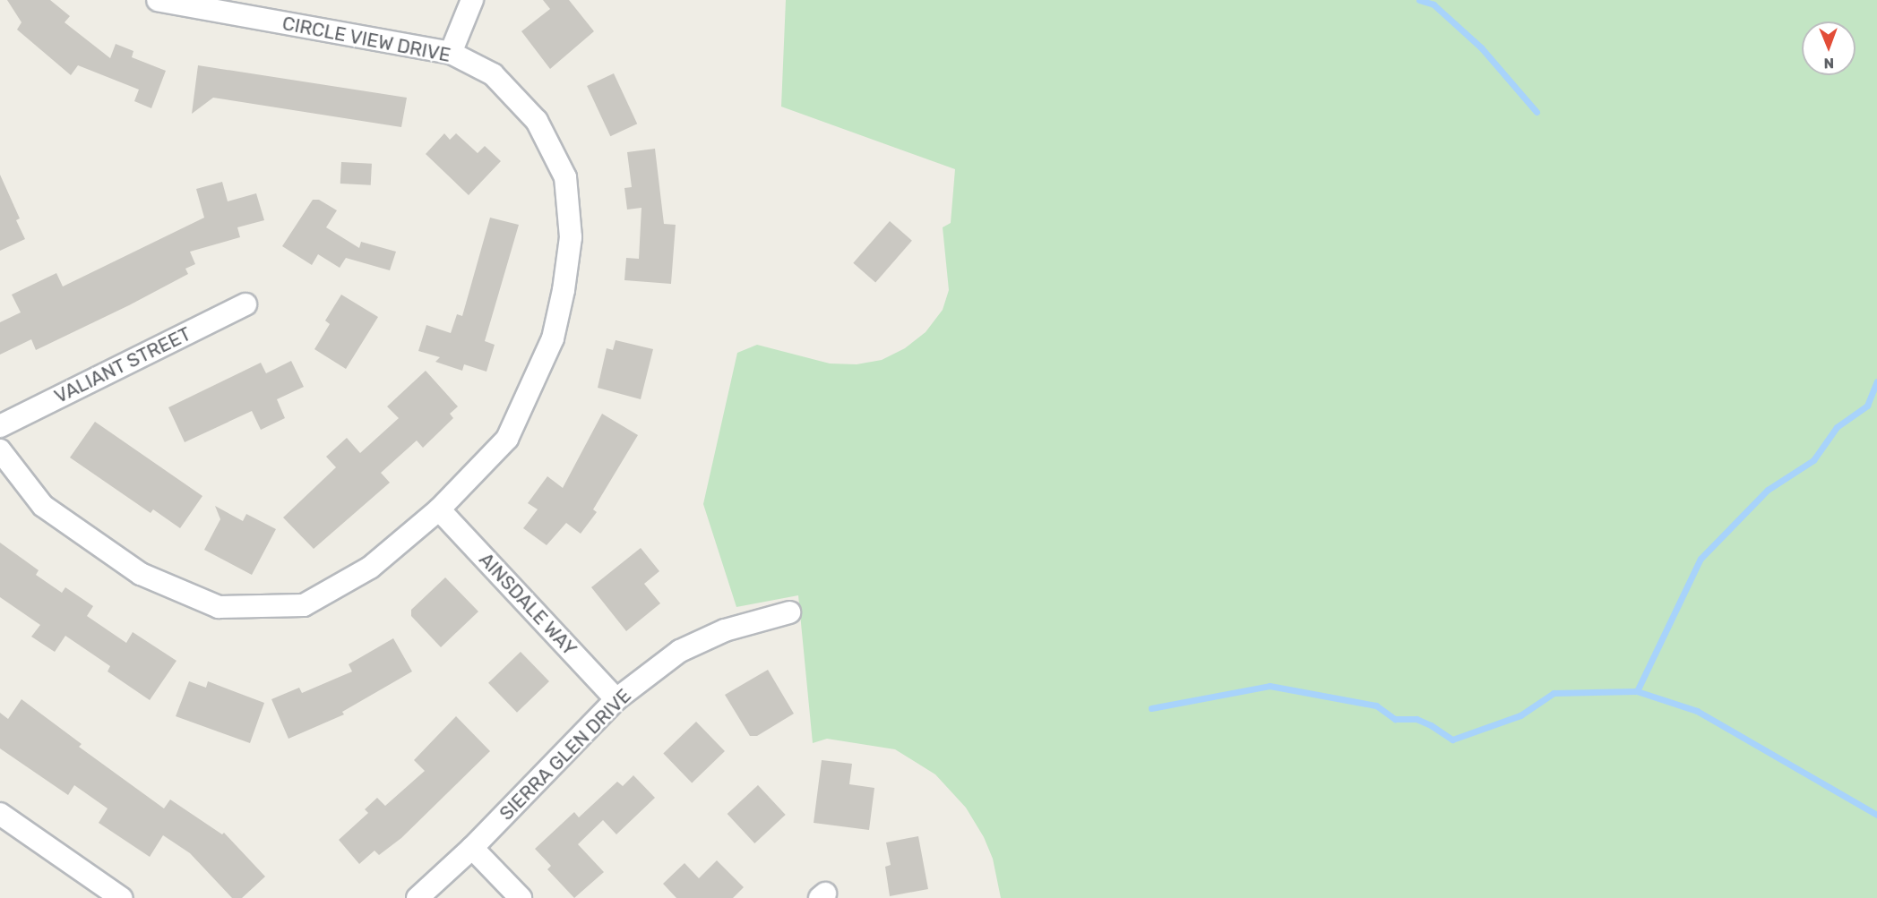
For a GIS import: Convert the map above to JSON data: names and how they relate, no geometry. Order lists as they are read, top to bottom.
{
  "streets": {
    "street": [
      "CIRCLE VIEW DRIVE",
      "VALIANT STREET",
      "AINSDALE WAY",
      "SIERRA GLEN DRIVE"
    ]
  },
  "crossings": [
    ["CIRCLE VIEW DRIVE", "AINSDALE WAY"],
    ["AINSDALE WAY", "SIERRA GLEN DRIVE"]
  ],
  "north": "bottom"
}
